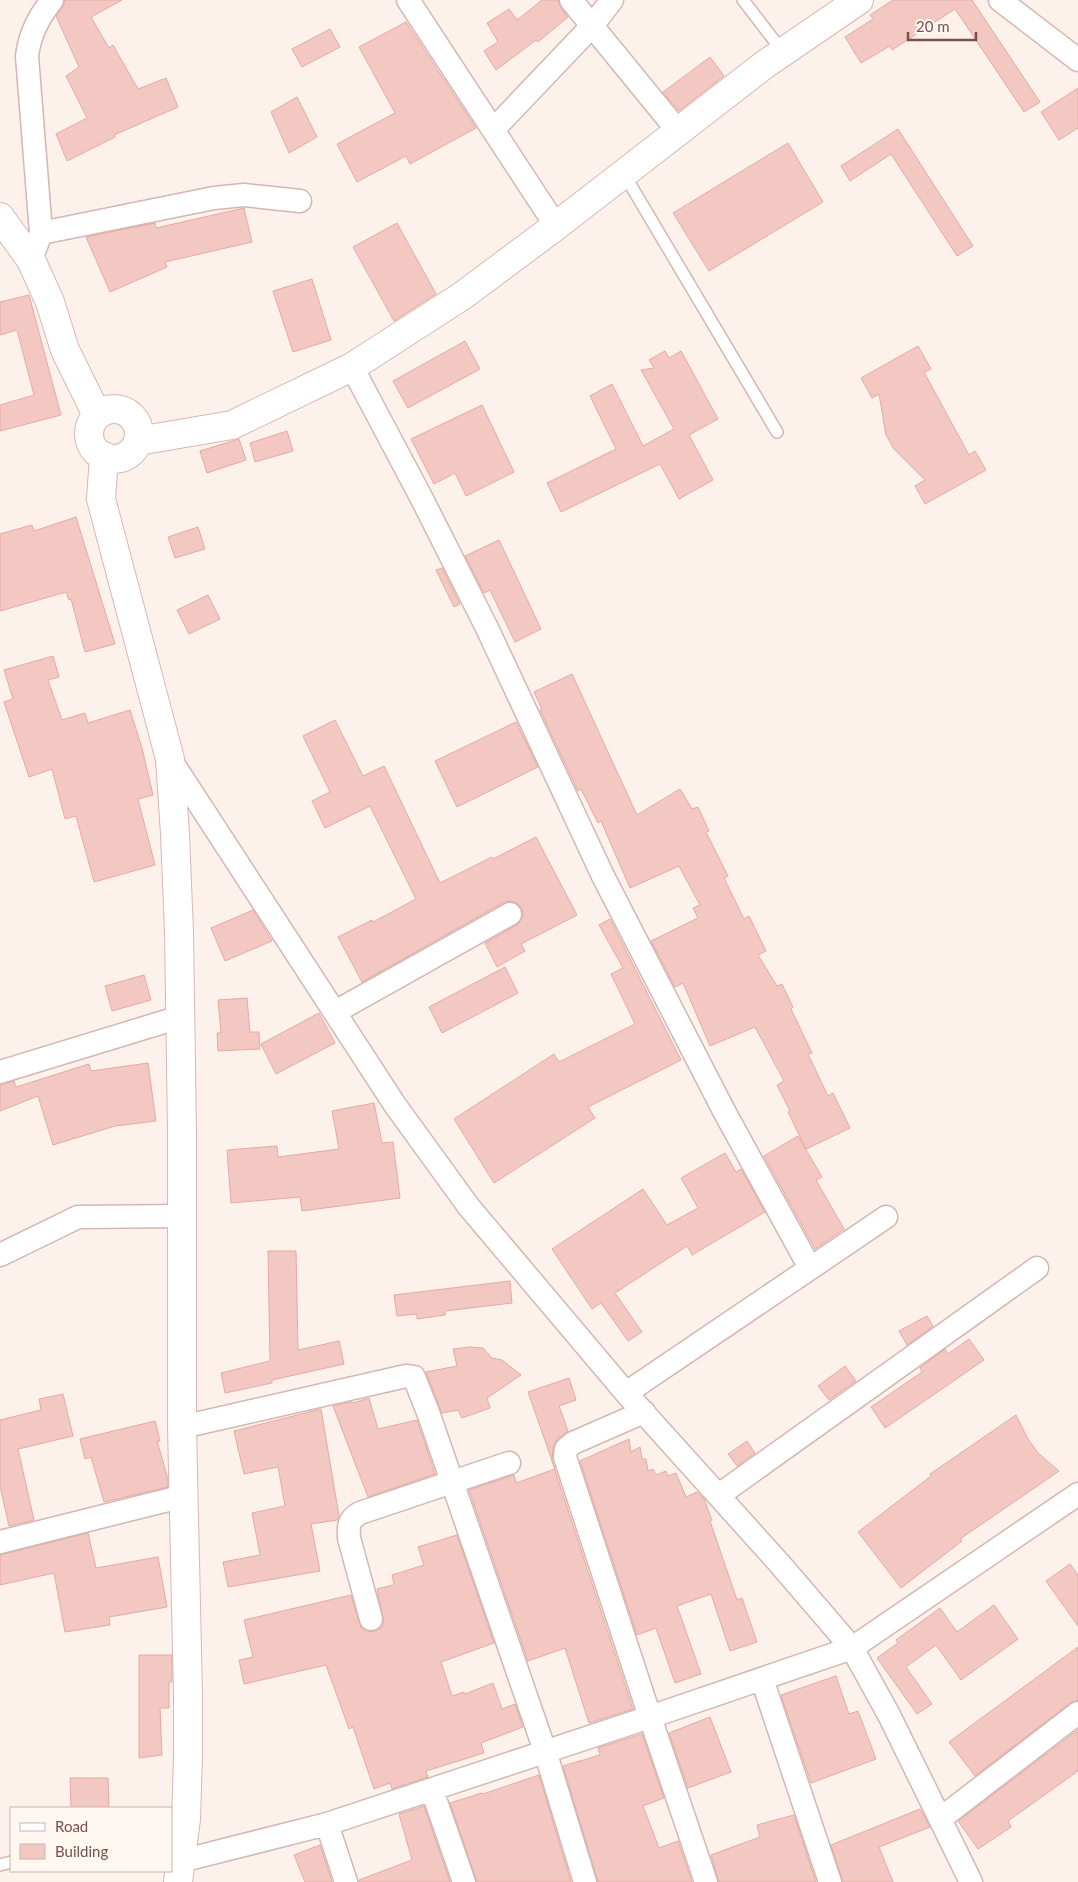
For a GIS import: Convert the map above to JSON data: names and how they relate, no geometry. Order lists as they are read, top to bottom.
{
  "legend": ["Road", "Building"],
  "scale_bar": "20 m"
}
